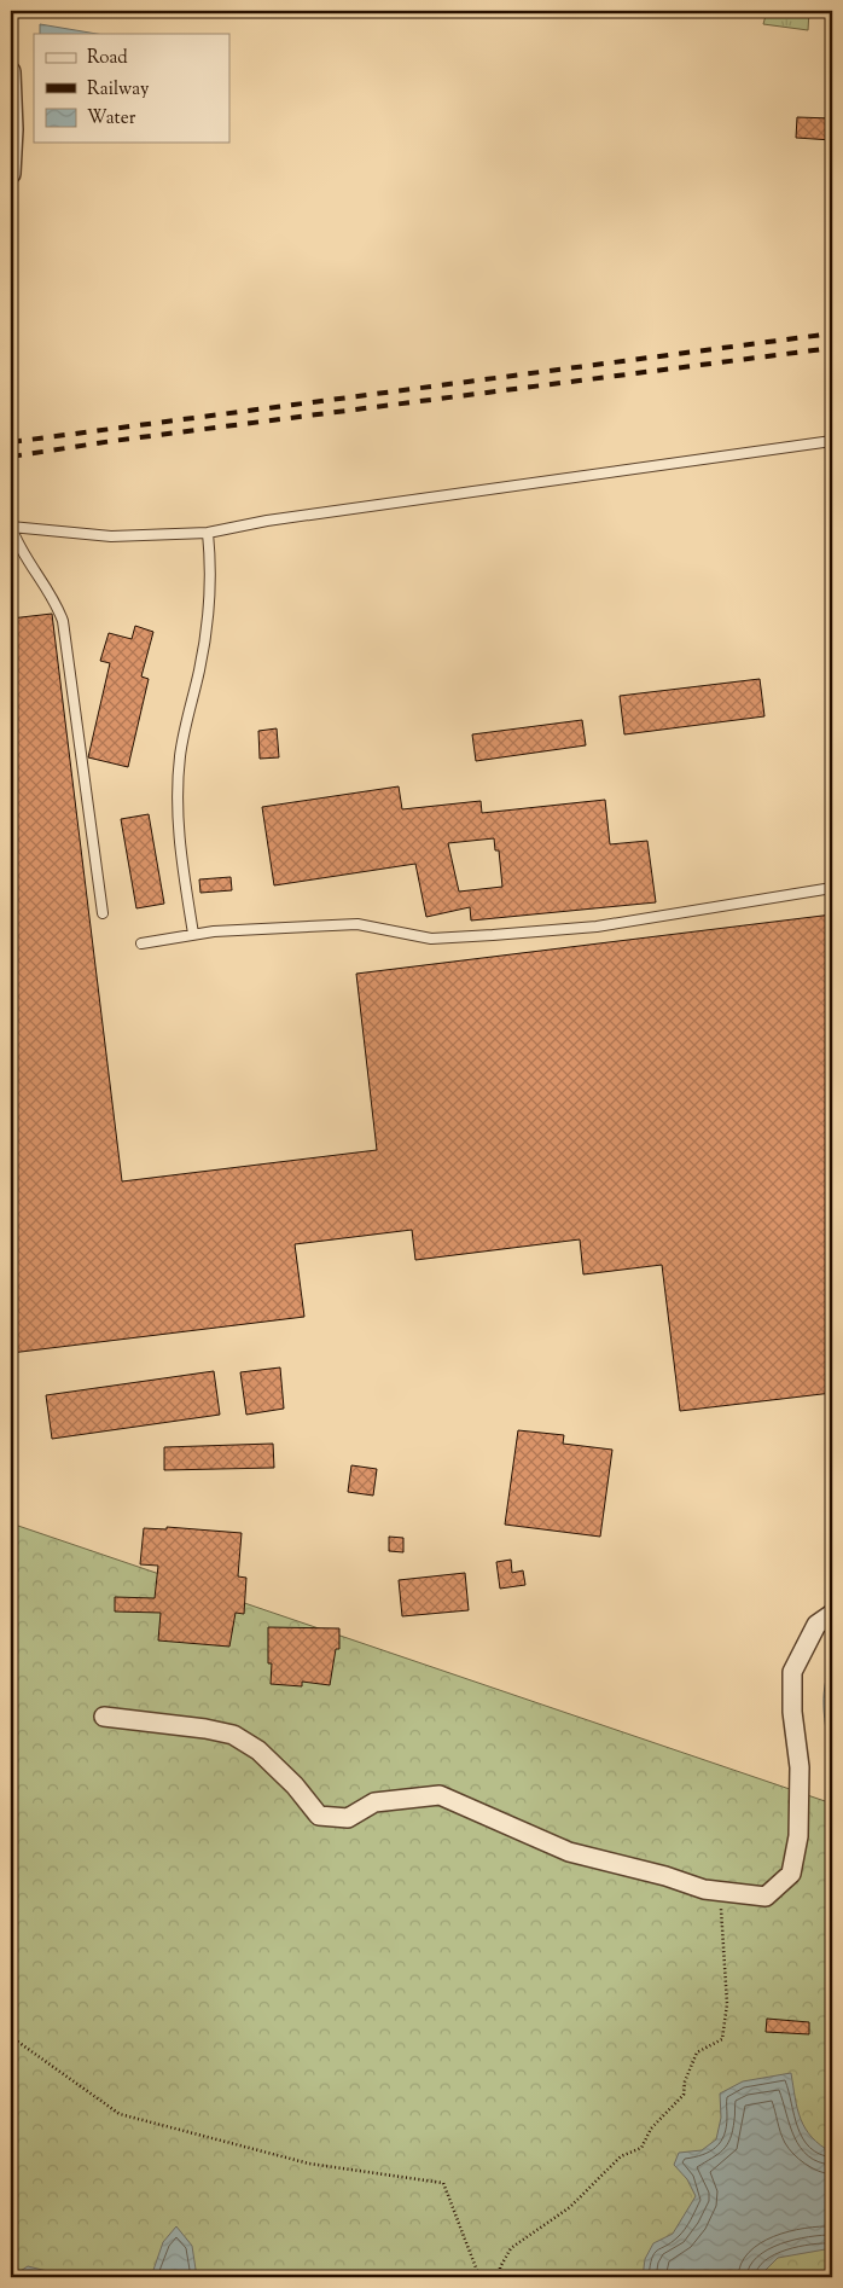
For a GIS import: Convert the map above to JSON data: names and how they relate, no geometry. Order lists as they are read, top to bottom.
{
  "legend": ["Road", "Railway", "Water"]
}
